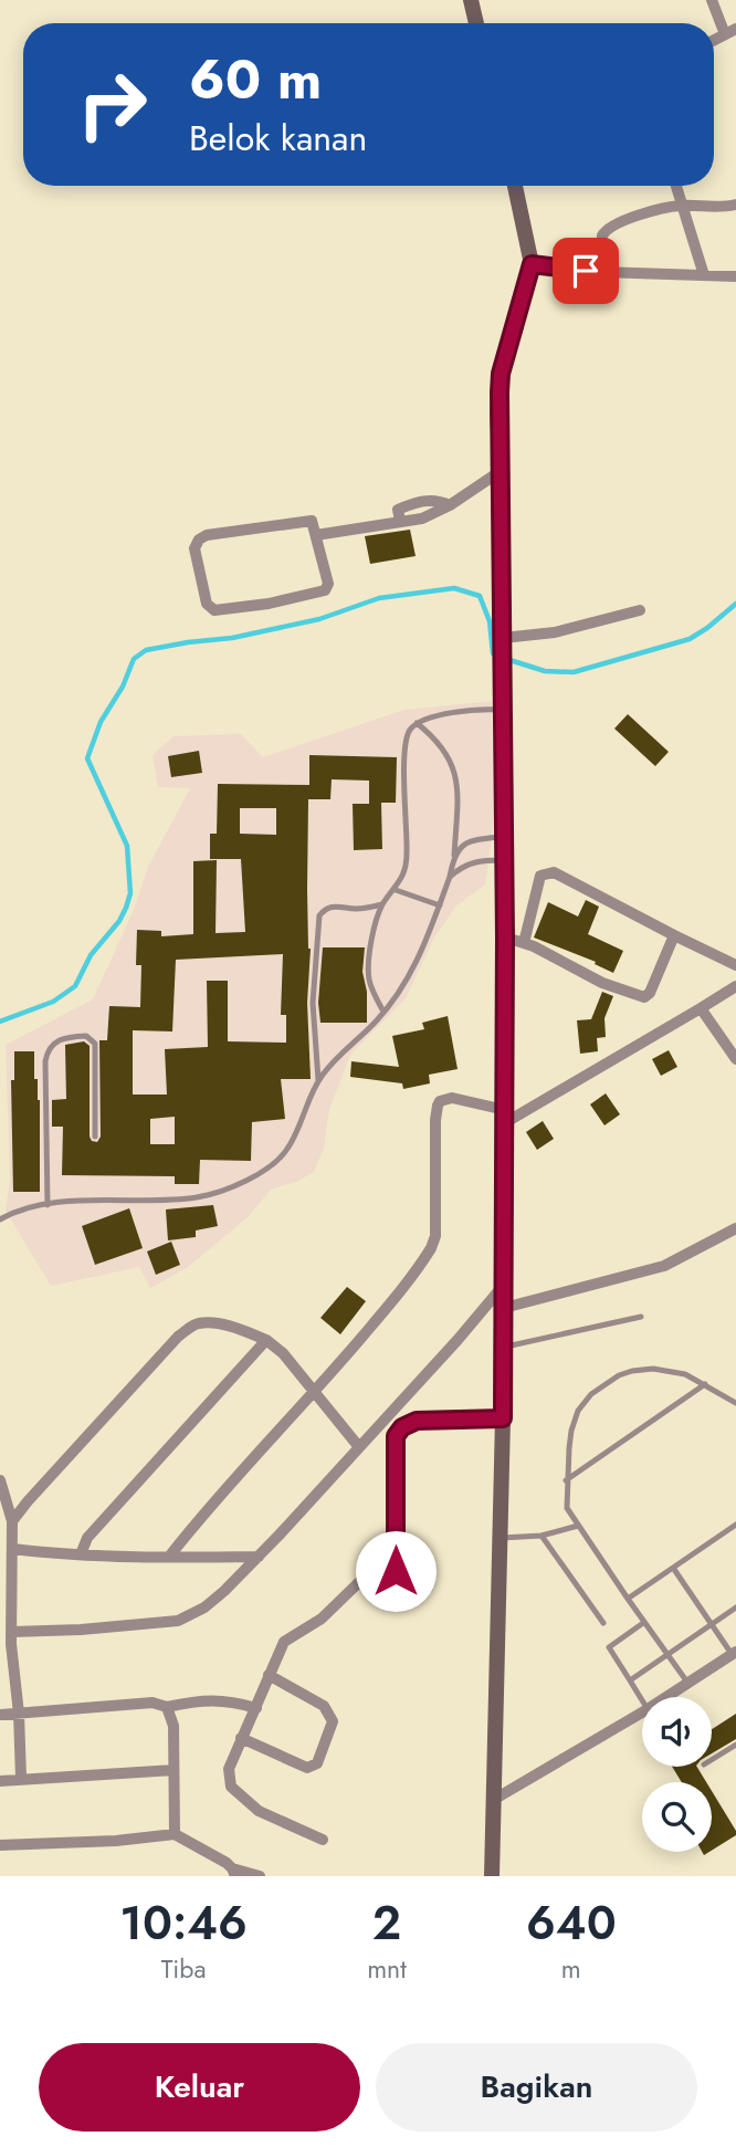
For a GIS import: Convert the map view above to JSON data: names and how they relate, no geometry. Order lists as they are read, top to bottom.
{
  "page": {
    "turn": ["60 m", "Belok kanan"],
    "eta": [
      "10:46",
      "Tiba",
      "2",
      "mnt",
      "640",
      "m"
    ],
    "buttons": ["Keluar", "Bagikan"]
  }
}
